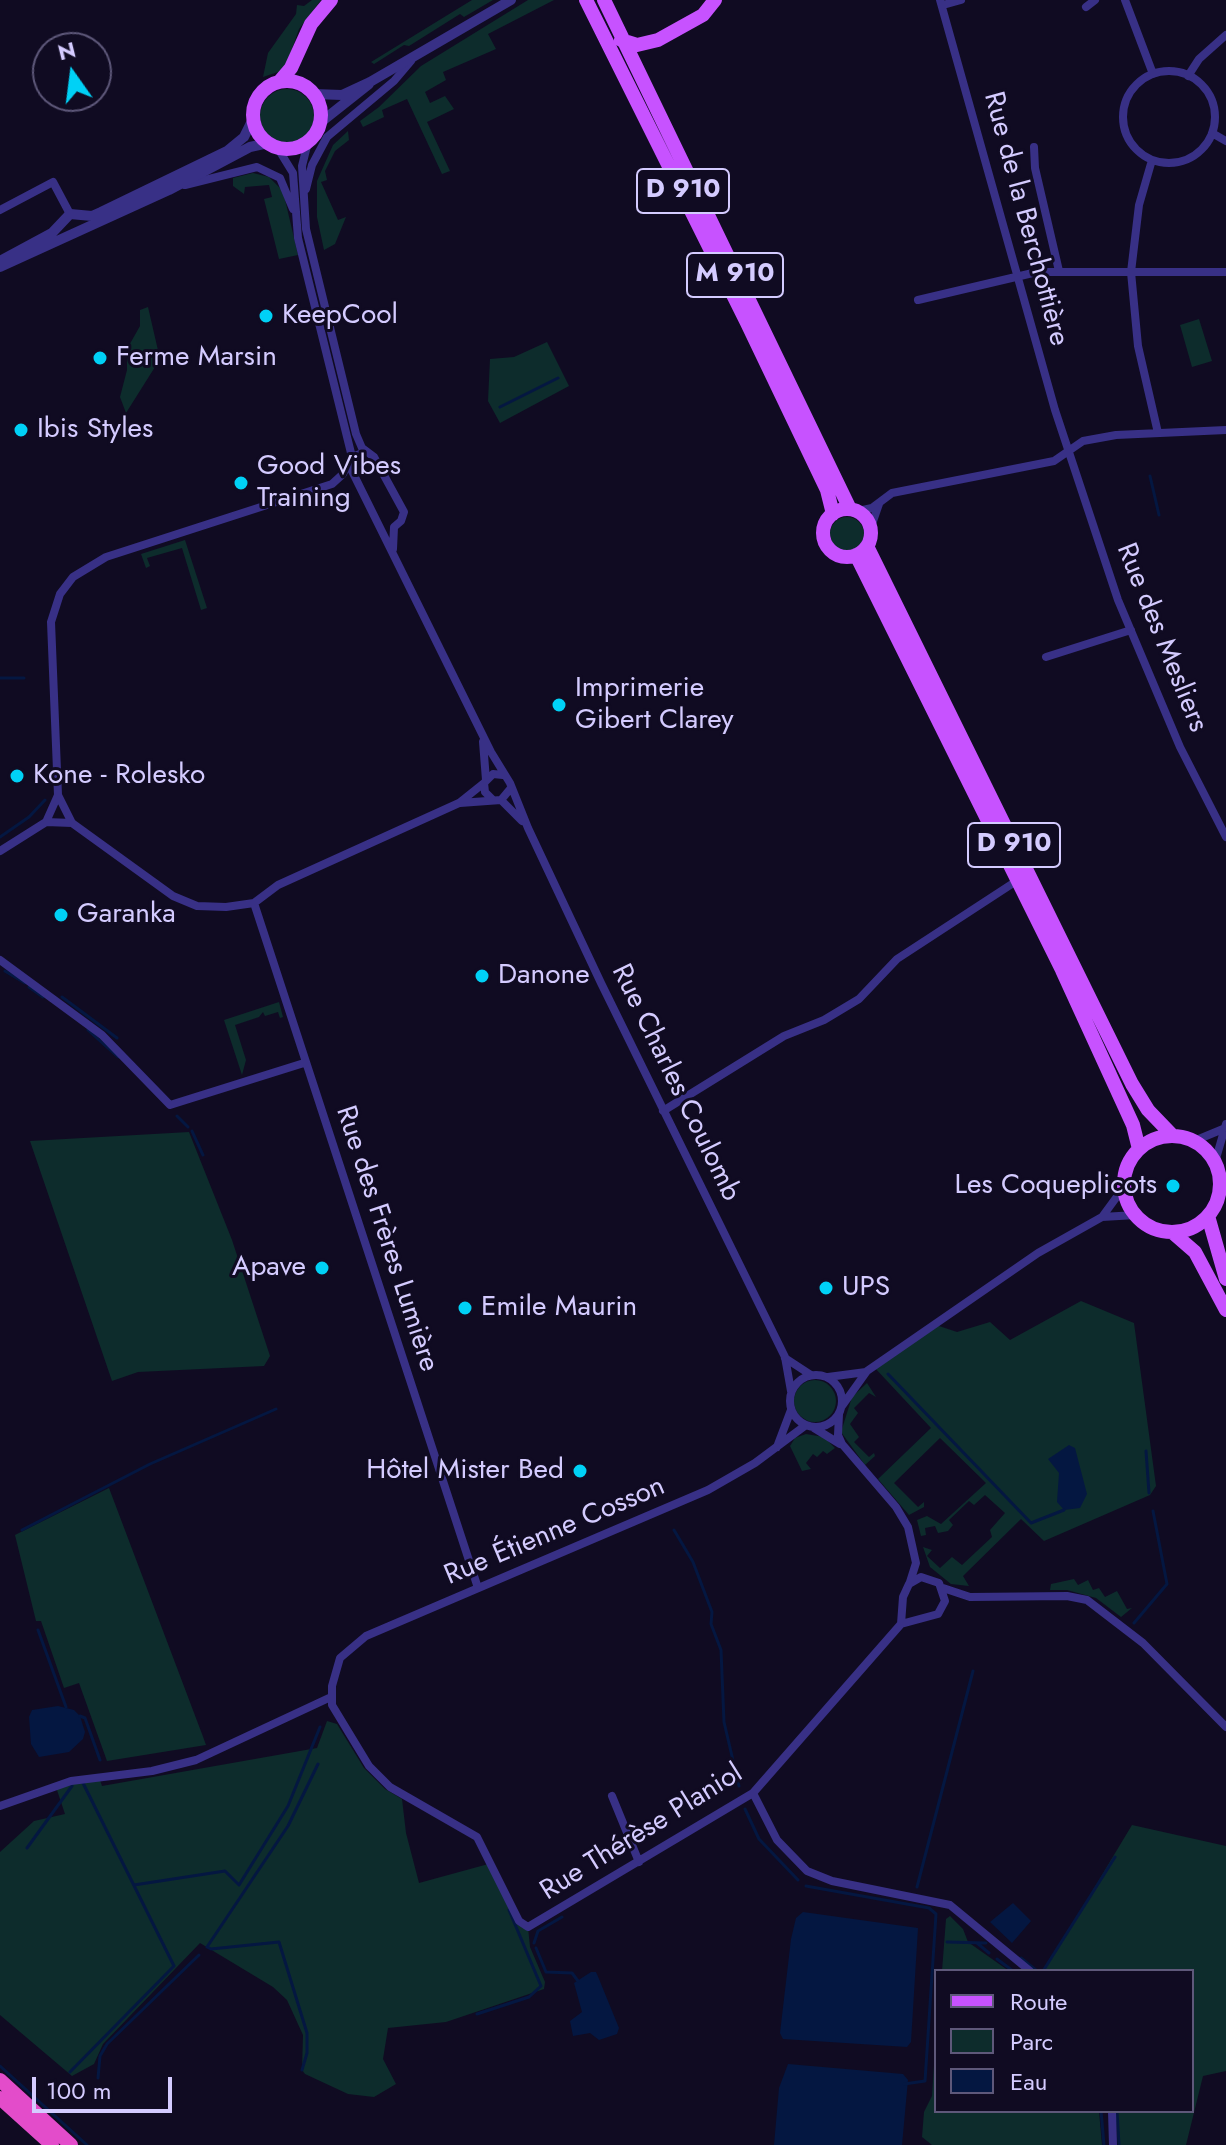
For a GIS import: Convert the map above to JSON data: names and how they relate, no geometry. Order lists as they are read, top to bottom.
{
  "streets": {
    "main road": ["D 910", "M 910"],
    "street": [
      "Rue de la Berchottière",
      "Rue des Mesliers",
      "Rue Charles Coulomb",
      "Rue des Frères Lumière",
      "Rue Étienne Cosson",
      "Rue Thérèse Planiol"
    ]
  },
  "crossings": [
    ["D 910", "M 910"],
    ["Rue de la Berchottière", "Rue des Mesliers"],
    ["Rue Charles Coulomb", "Rue Étienne Cosson"],
    ["Rue des Frères Lumière", "Rue Étienne Cosson"],
    ["Rue Étienne Cosson", "Rue Thérèse Planiol"]
  ],
  "places": [
    "KeepCool",
    "Ferme Marsin",
    "Ibis Styles",
    "Good Vibes Training",
    "Imprimerie Gibert Clarey",
    "Kone - Rolesko",
    "Garanka",
    "Danone",
    "Les Coqueplicots",
    "Apave",
    "UPS",
    "Emile Maurin",
    "Hôtel Mister Bed"
  ],
  "legend": ["Route", "Parc", "Eau"],
  "scale_bar": "100 m",
  "north": "top"
}
